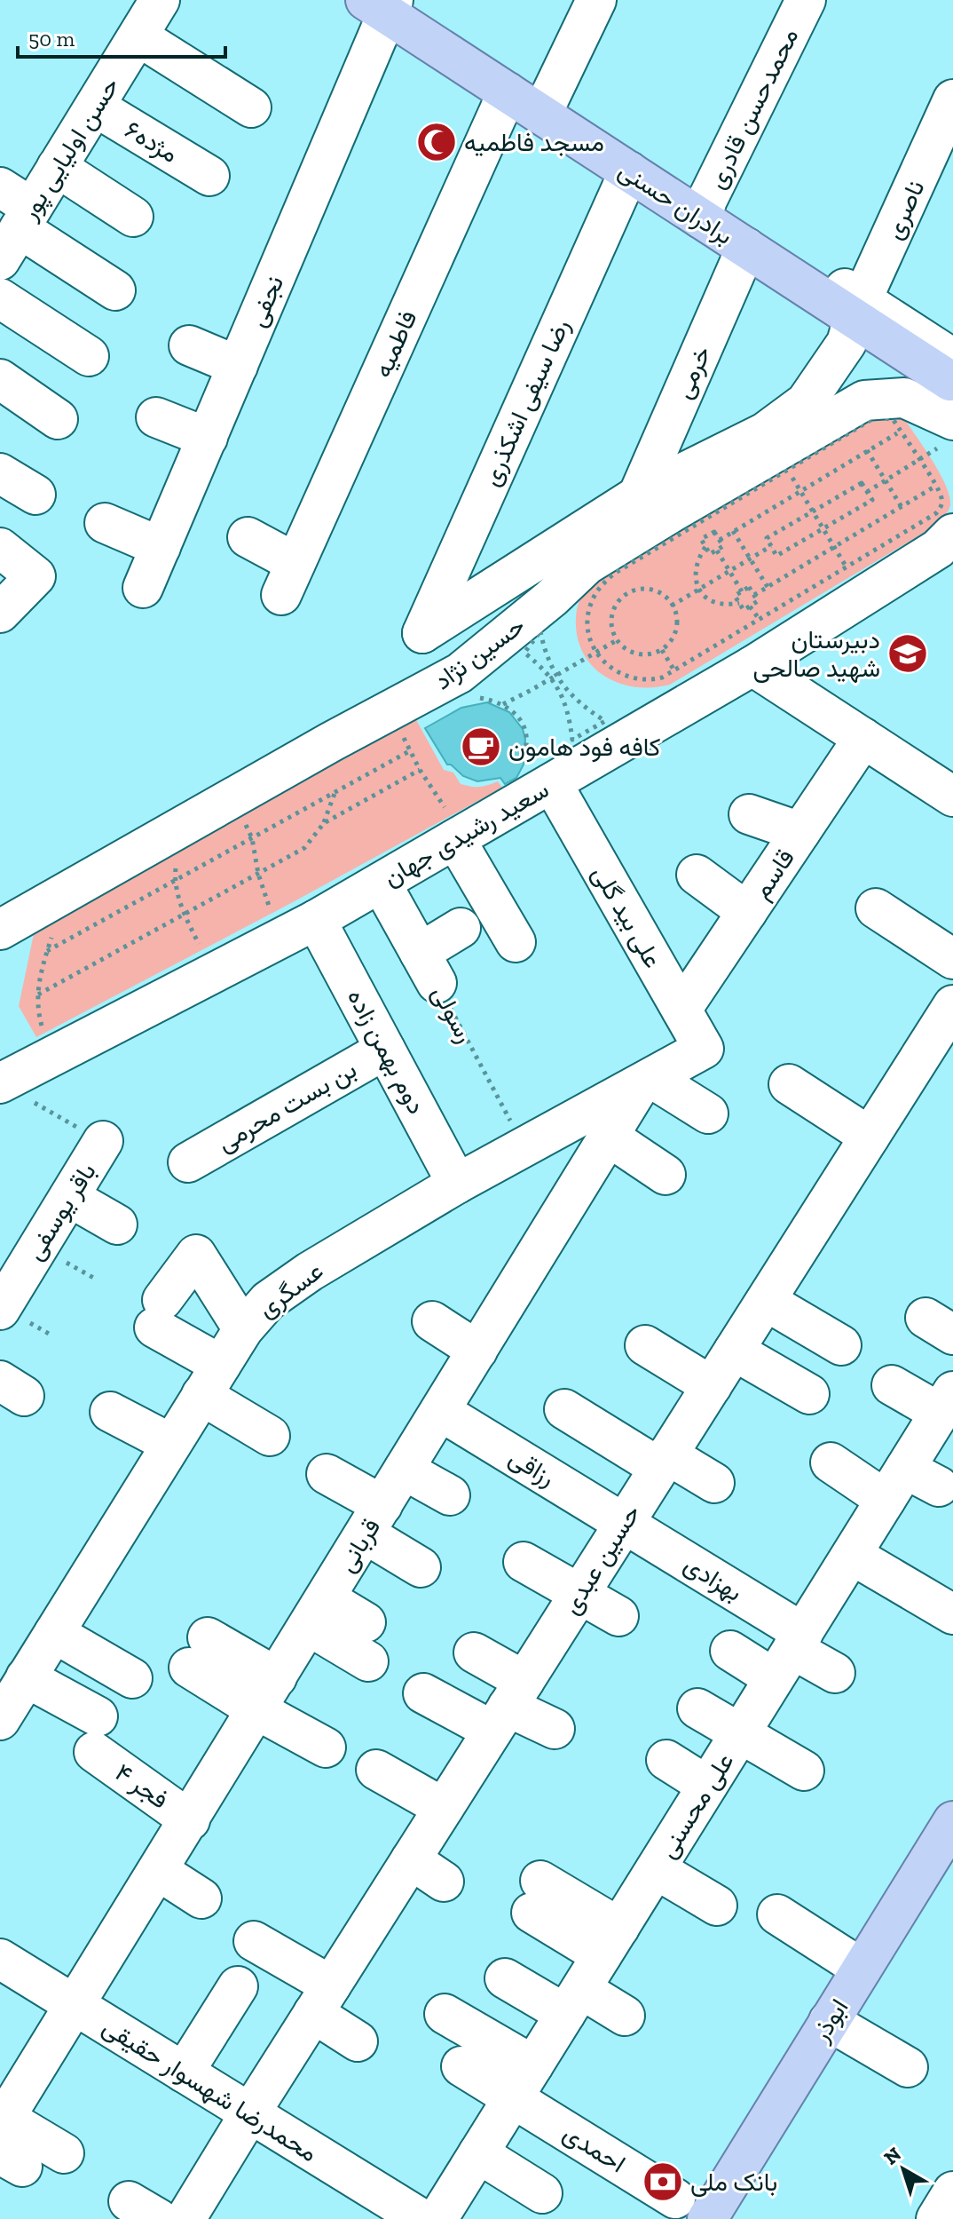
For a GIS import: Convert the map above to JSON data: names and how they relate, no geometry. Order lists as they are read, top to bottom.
{
  "streets": {
    "main road": ["برادران حسنی", "ابوذر"],
    "street": [
      "محمدحسن قادری",
      "مژده۶",
      "حسن اولیایی پور",
      "ناصری",
      "نجفی",
      "فاطمیه",
      "خرمی",
      "رضا سیفی اشکذری",
      "حسین نژاد",
      "سعید رشیدی جهان",
      "قاسم",
      "علی بید گلی",
      "دوم بهمن زاده",
      "بن بست محرمی",
      "باقر یوسفی",
      "عسگری",
      "رزاقی",
      "قربانی",
      "حسین عبدی",
      "بهزادی",
      "فجر ۴",
      "علی محسنی",
      "محمدرضا شهسوار حقیقی",
      "احمدی"
    ],
    "path": ["رسولی"]
  },
  "crossings": [
    ["محمدحسن قادری", "برادران حسنی"],
    ["مژده۶", "حسن اولیایی پور"],
    ["برادران حسنی", "ناصری"],
    ["برادران حسنی", "نجفی"],
    ["برادران حسنی", "فاطمیه"],
    ["برادران حسنی", "خرمی"],
    ["برادران حسنی", "رضا سیفی اشکذری"],
    ["ناصری", "خرمی"],
    ["ناصری", "رضا سیفی اشکذری"],
    ["ناصری", "حسین نژاد"],
    ["خرمی", "رضا سیفی اشکذری"],
    ["خرمی", "حسین نژاد"],
    ["رضا سیفی اشکذری", "حسین نژاد"],
    ["سعید رشیدی جهان", "علی بید گلی"],
    ["سعید رشیدی جهان", "دوم بهمن زاده"],
    ["سعید رشیدی جهان", "باقر یوسفی"],
    ["قاسم", "علی بید گلی"],
    ["علی بید گلی", "عسگری"],
    ["رسولی", "عسگری"],
    ["دوم بهمن زاده", "بن بست محرمی"],
    ["دوم بهمن زاده", "عسگری"],
    ["عسگری", "قربانی"],
    ["عسگری", "فجر ۴"],
    ["رزاقی", "قربانی"],
    ["رزاقی", "حسین عبدی"],
    ["رزاقی", "بهزادی"],
    ["قربانی", "فجر ۴"],
    ["قربانی", "محمدرضا شهسوار حقیقی"],
    ["حسین عبدی", "بهزادی"],
    ["حسین عبدی", "محمدرضا شهسوار حقیقی"],
    ["بهزادی", "علی محسنی"],
    ["علی محسنی", "احمدی"],
    ["ابوذر", "احمدی"]
  ],
  "places": {
    "mosque": ["مسجد فاطمیه"],
    "school or university": ["دبیرستان شهید صالحی"],
    "cafe": ["کافه فود هامون"],
    "bank": ["بانک ملی"]
  },
  "scale_bar": "50 m",
  "north": "top left"
}
